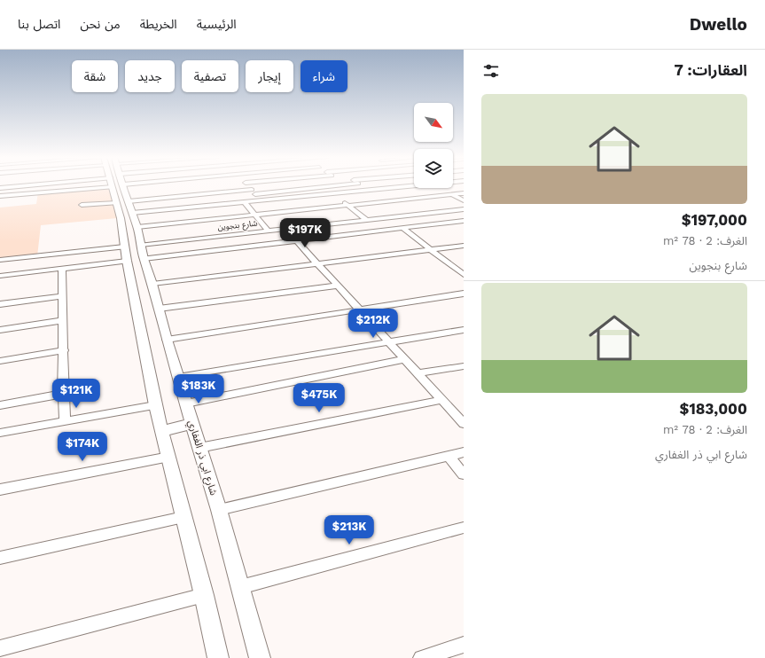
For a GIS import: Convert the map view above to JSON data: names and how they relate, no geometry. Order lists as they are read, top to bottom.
{
  "streets": {
    "main road": ["شارع ابي ذر الغفاري"],
    "street": ["شارع بنجوين"]
  },
  "crossings": [
    ["شارع بنجوين", "شارع ابي ذر الغفاري"]
  ],
  "north": "bottom right",
  "page": {
    "header": "Dwello",
    "nav": [
      "الرئيسية",
      "الخريطة",
      "من نحن",
      "اتصل بنا"
    ],
    "heading": "العقارات: 7",
    "chip": [
      "شراء",
      "إيجار",
      "تصفية",
      "جديد",
      "شقة"
    ],
    "list": [
      {
        "name": "$197,000",
        "note": "الغرف: 2 · 78 m² · شارع بنجوين"
      },
      {
        "name": "$183,000",
        "note": "الغرف: 2 · 78 m² · شارع ابي ذر الغفاري"
      }
    ],
    "price": [
      "$197K",
      "$212K",
      "$183K",
      "$121K",
      "$475K",
      "$174K",
      "$213K"
    ]
  }
}
